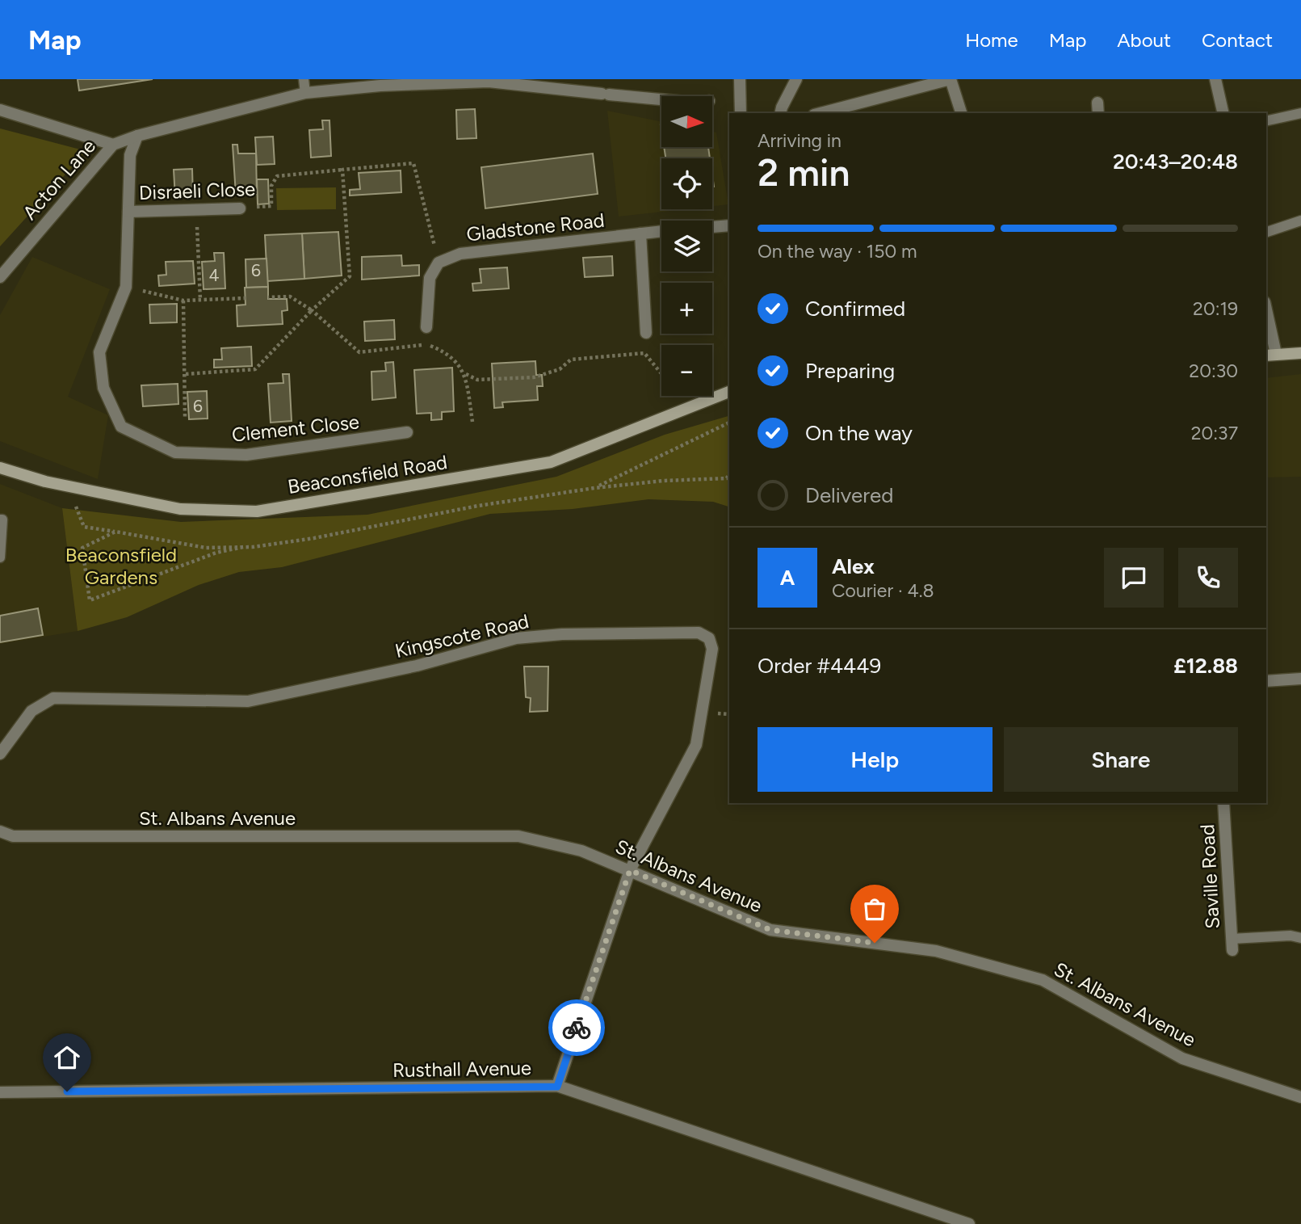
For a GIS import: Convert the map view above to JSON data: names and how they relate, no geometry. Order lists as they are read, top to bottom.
{
  "streets": {
    "main road": ["Beaconsfield Road"],
    "street": [
      "Acton Lane",
      "Disraeli Close",
      "Gladstone Road",
      "Clement Close",
      "Kingscote Road",
      "St. Albans Avenue",
      "Saville Road",
      "Rusthall Avenue"
    ]
  },
  "crossings": [
    ["Disraeli Close", "Gladstone Road"],
    ["Disraeli Close", "Clement Close"],
    ["Kingscote Road", "St. Albans Avenue"],
    ["Kingscote Road", "Rusthall Avenue"]
  ],
  "parks": ["Beaconsfield Gardens"],
  "house_numbers": ["6", "4", "6"],
  "north": "right",
  "page": {
    "header": "Map",
    "nav": [
      "Home",
      "Map",
      "About",
      "Contact"
    ],
    "map_buttons": ["+", "−"],
    "heading": ["2 min", "Arriving in", "20:43–20:48"],
    "panel": [
      "Alex",
      "Courier · 4.8",
      "Order #4449",
      "£12.88"
    ],
    "bar": "On the way · 150 m",
    "list": [
      ["Confirmed", "20:19"],
      ["Preparing", "20:30"],
      ["On the way", "20:37"],
      "Delivered"
    ],
    "round": "A",
    "buttons": ["Help", "Share"]
  }
}
